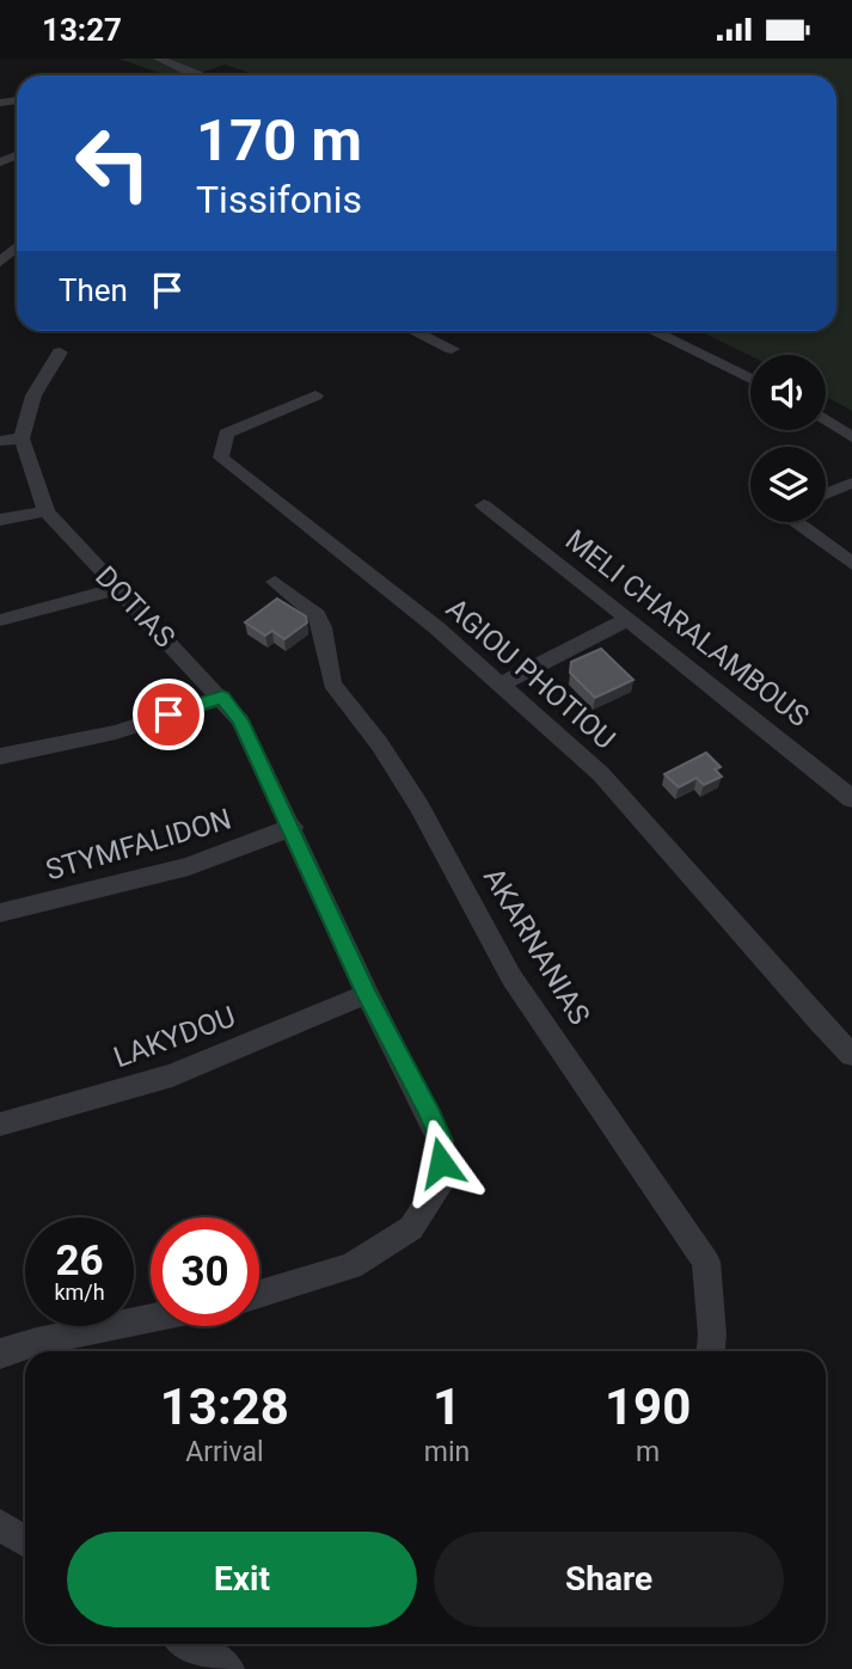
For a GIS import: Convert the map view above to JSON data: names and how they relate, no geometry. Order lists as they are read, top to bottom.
{
  "streets": {
    "street": [
      "DOTIAS",
      "MELI CHARALAMBOUS",
      "AGIOU PHOTIOU",
      "STYMFALIDON",
      "AKARNANIAS",
      "LAKYDOU"
    ]
  },
  "crossings": [
    ["DOTIAS", "STYMFALIDON"],
    ["DOTIAS", "LAKYDOU"]
  ],
  "page": {
    "status": "13:27",
    "turn": ["170 m", "Tissifonis"],
    "then": "Then",
    "speed": "26 km/h",
    "limit": "30",
    "eta": [
      "13:28",
      "Arrival",
      "1",
      "min",
      "190",
      "m"
    ],
    "buttons": ["Exit", "Share"]
  }
}
